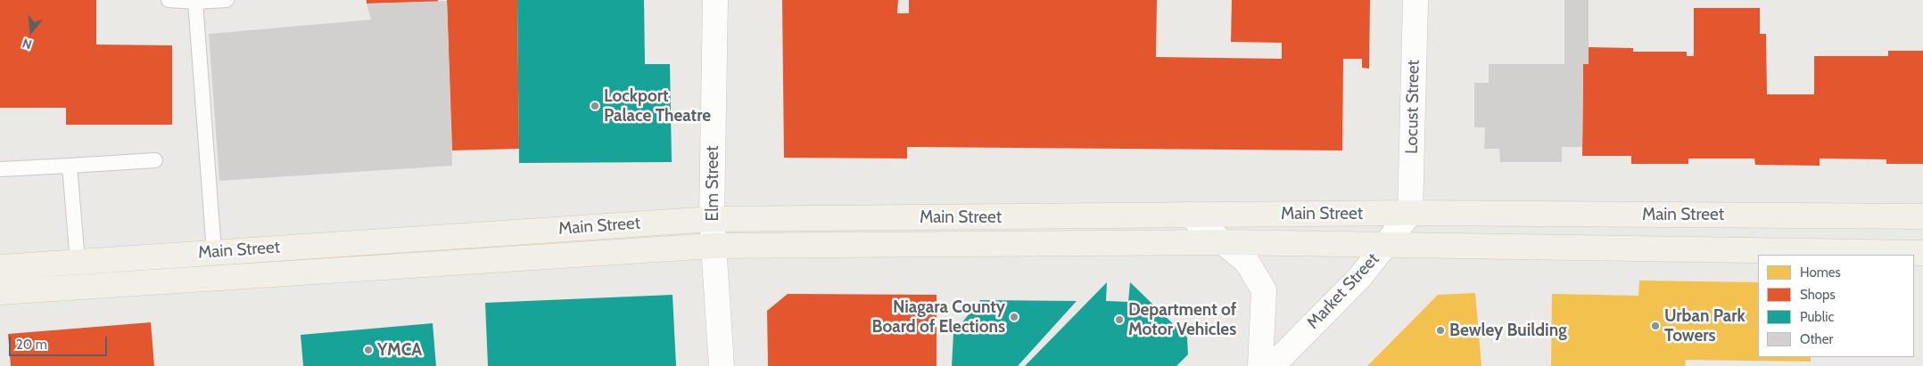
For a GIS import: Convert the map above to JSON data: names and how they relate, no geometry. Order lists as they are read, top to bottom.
{
  "streets": {
    "main road": ["Main Street"],
    "street": ["Locust Street", "Elm Street", "Market Street"]
  },
  "crossings": [
    ["Locust Street", "Main Street"],
    ["Locust Street", "Market Street"],
    ["Elm Street", "Main Street"],
    ["Main Street", "Market Street"]
  ],
  "places": [
    "Lockport Palace Theatre",
    "Niagara County Board of Elections",
    "Department of Motor Vehicles",
    "Urban Park Towers",
    "Bewley Building",
    "YMCA"
  ],
  "legend": [
    "Homes",
    "Shops",
    "Public",
    "Other"
  ],
  "scale_bar": "20 m",
  "north": "bottom"
}
